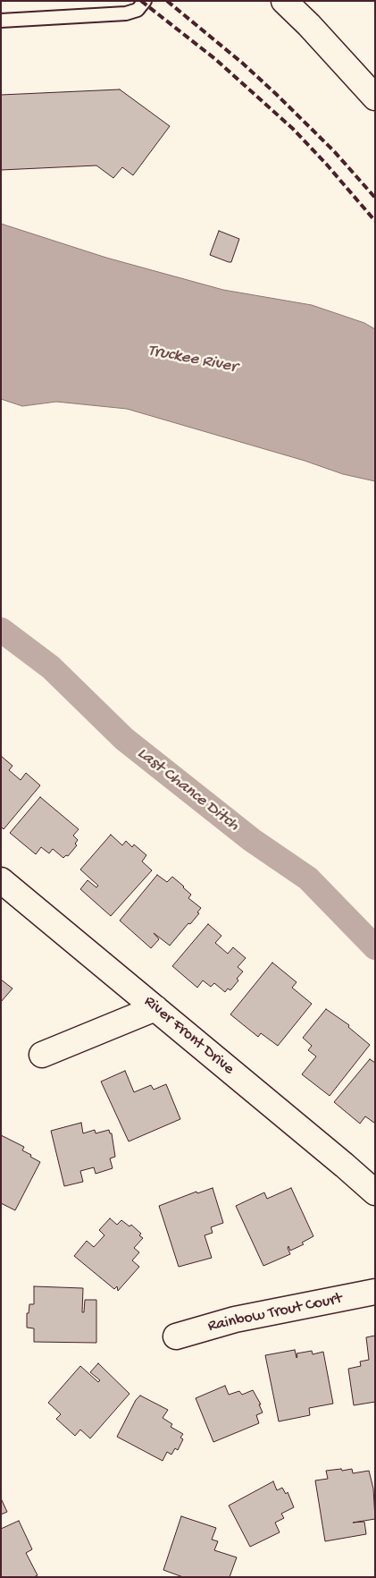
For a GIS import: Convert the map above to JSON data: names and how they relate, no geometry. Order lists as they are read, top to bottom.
{
  "streets": {
    "street": ["River Front Drive", "Rainbow Trout Court"]
  },
  "water": ["Truckee River", "Last Chance Ditch"]
}
